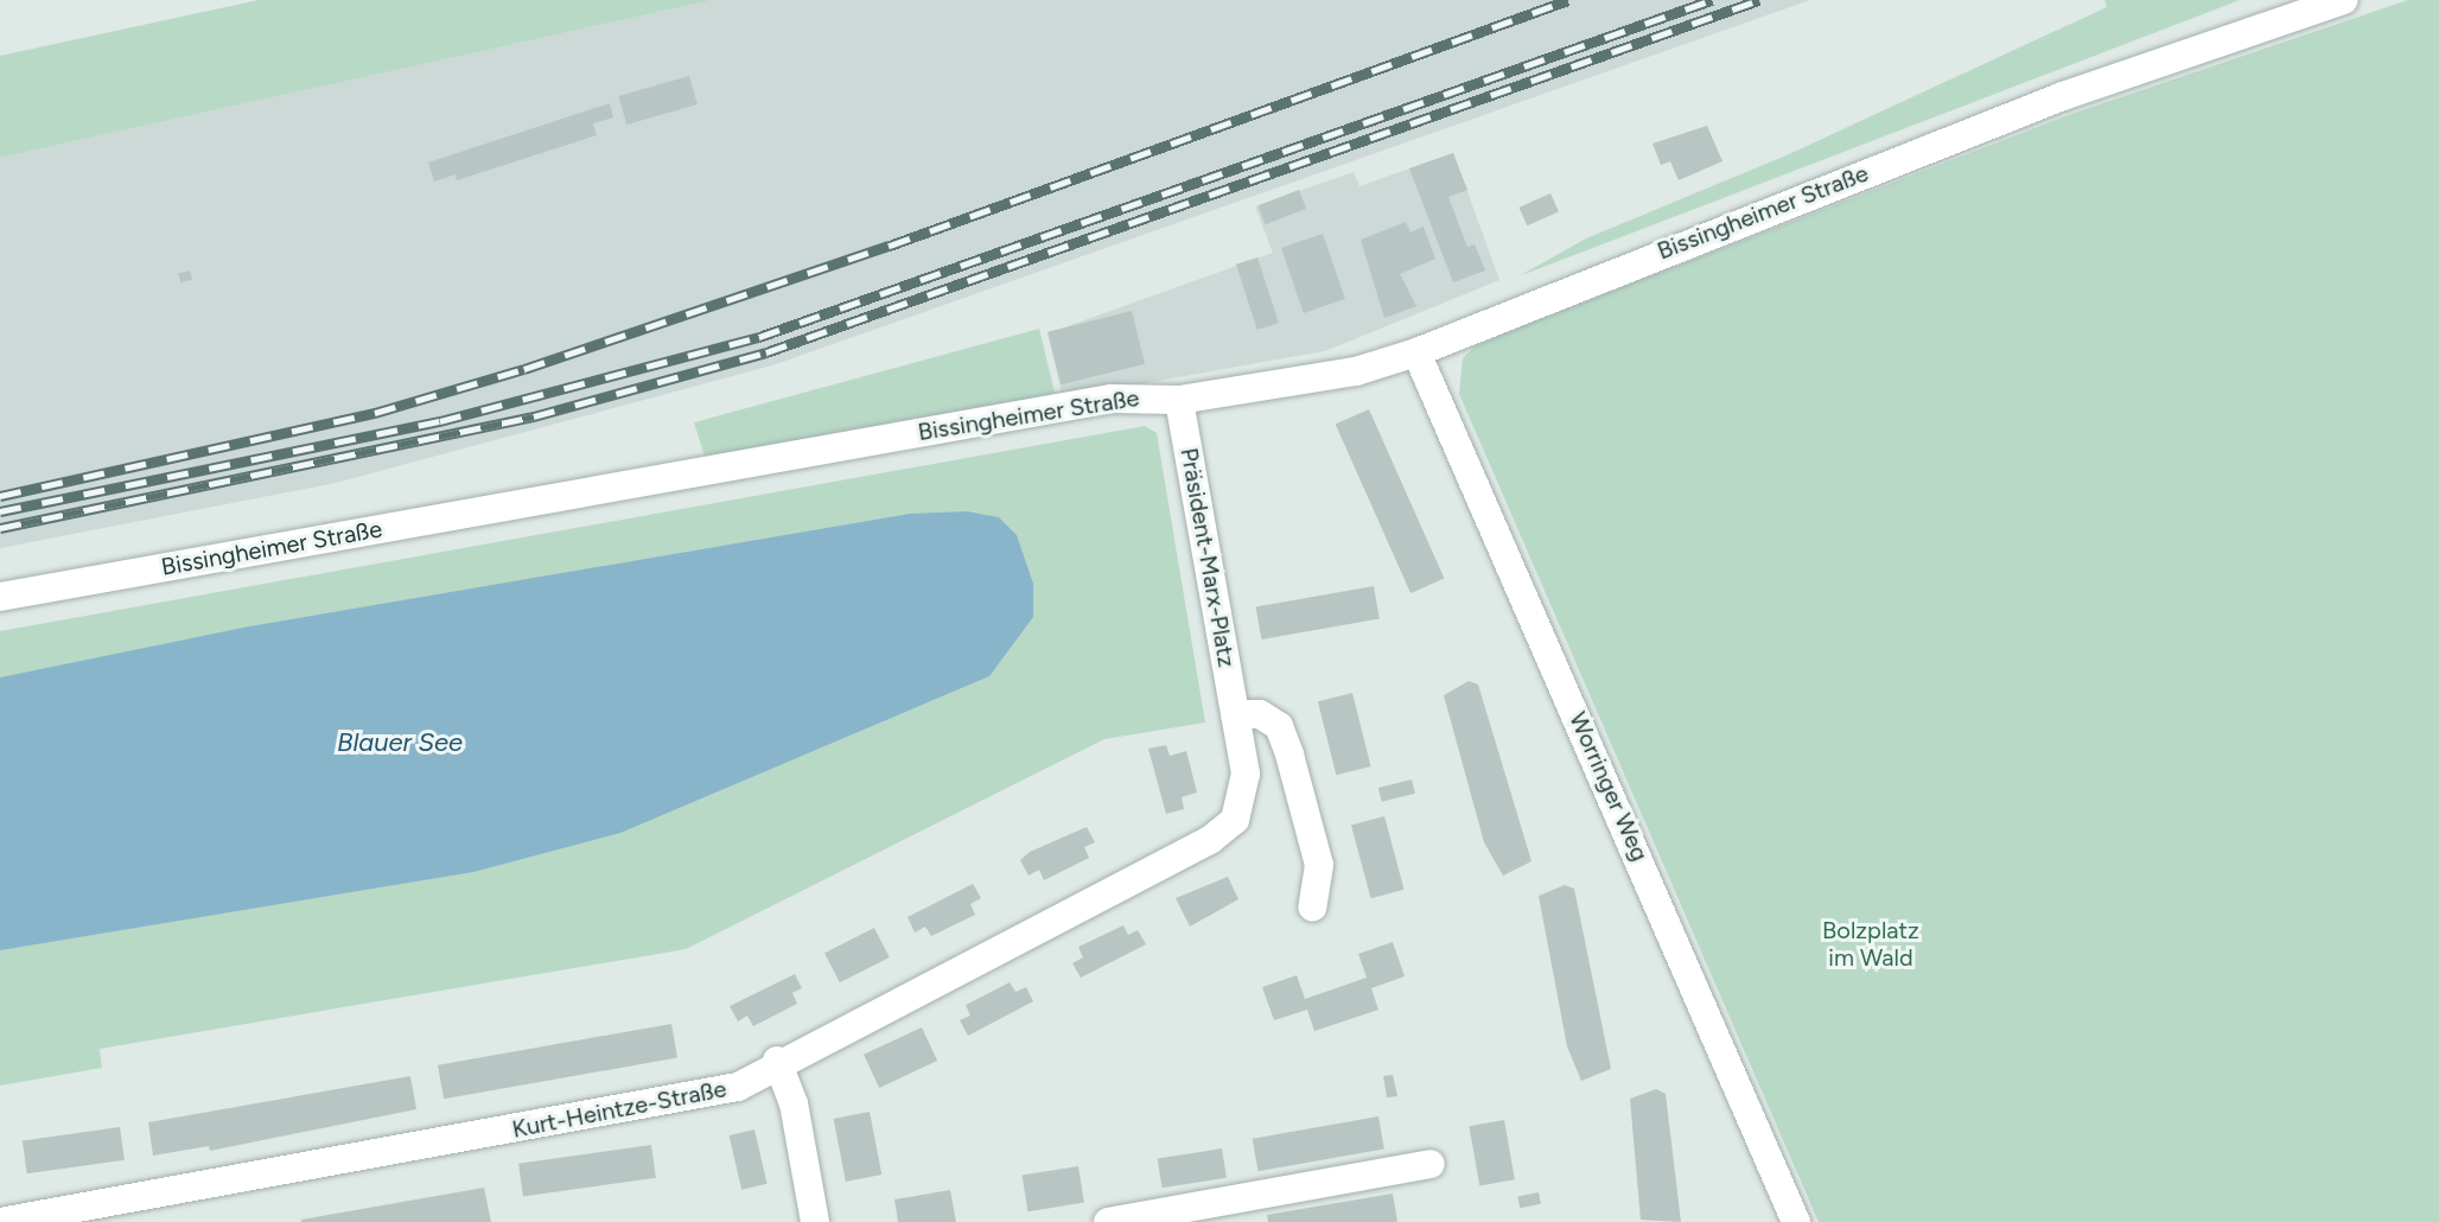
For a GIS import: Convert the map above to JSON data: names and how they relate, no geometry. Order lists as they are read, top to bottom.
{
  "streets": {
    "street": [
      "Bissingheimer Straße",
      "Präsident-Marx-Platz",
      "Worringer Weg",
      "Kurt-Heintze-Straße"
    ]
  },
  "crossings": [
    ["Bissingheimer Straße", "Präsident-Marx-Platz"],
    ["Bissingheimer Straße", "Worringer Weg"],
    ["Präsident-Marx-Platz", "Kurt-Heintze-Straße"]
  ],
  "water": ["Blauer See"],
  "parks": ["Bolzplatz im Wald"]
}
